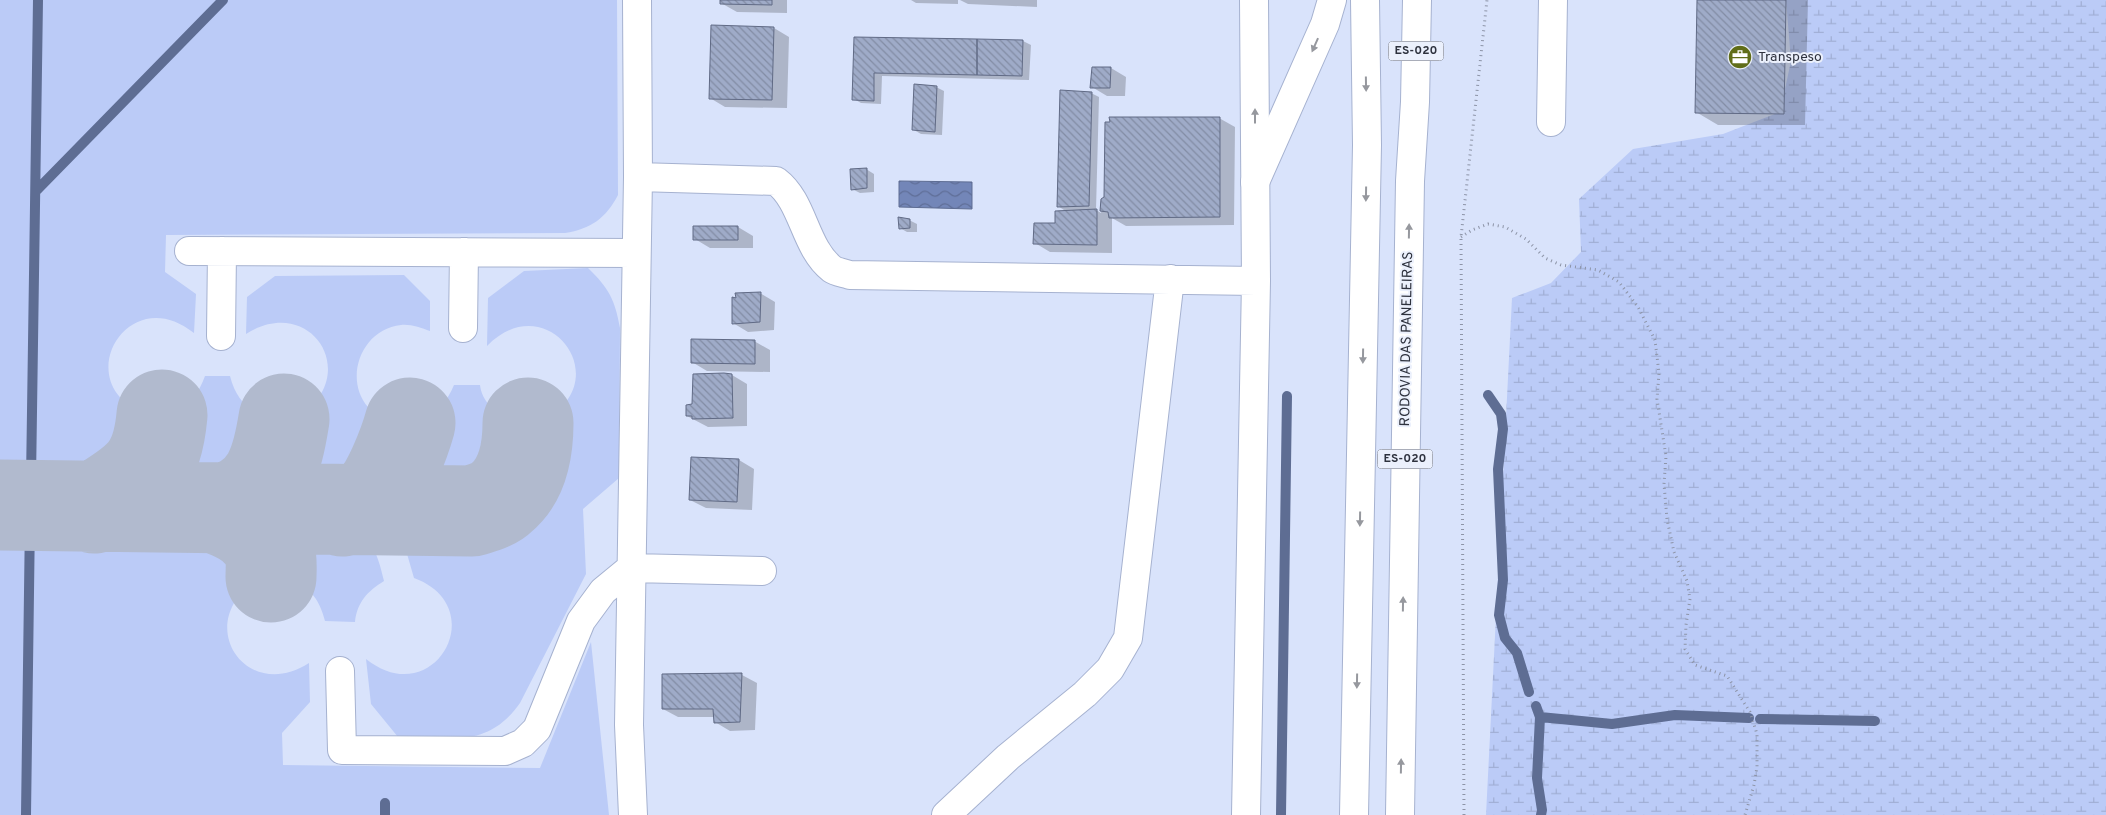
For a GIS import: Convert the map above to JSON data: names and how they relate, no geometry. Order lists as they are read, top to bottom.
{
  "streets": {
    "main road": ["ES-020", "RODOVIA DAS PANELEIRAS"]
  },
  "crossings": [
    ["ES-020", "RODOVIA DAS PANELEIRAS"]
  ],
  "places": {
    "office": ["Transpeso"]
  }
}
